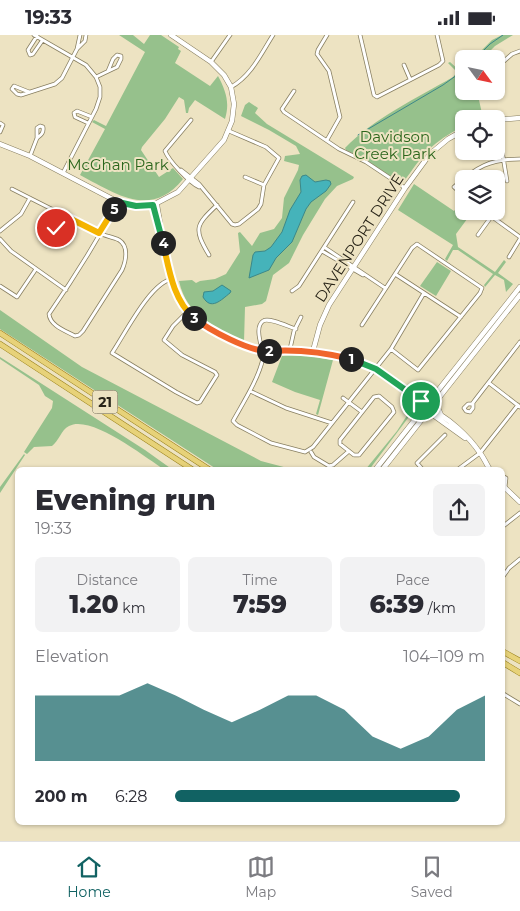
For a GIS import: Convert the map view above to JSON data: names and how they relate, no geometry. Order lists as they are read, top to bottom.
{
  "streets": {
    "main road": ["21"],
    "street": ["DAVENPORT DRIVE"]
  },
  "parks": ["Davidson Creek Park", "McGhan Park"],
  "north": "bottom right",
  "page": {
    "status": "19:33",
    "pins": [
      "5",
      "4",
      "3",
      "2",
      "1"
    ],
    "heading": ["Evening run", "19:33"],
    "stats": [
      ["Distance", "1.20 km"],
      ["Time", "7:59"],
      ["Pace", "6:39 /km"]
    ],
    "chart": ["Elevation", "104–109 m"],
    "list": [
      {
        "name": "200 m",
        "note": "6:28"
      }
    ],
    "tabs": ["Home", "Map", "Saved"]
  }
}
